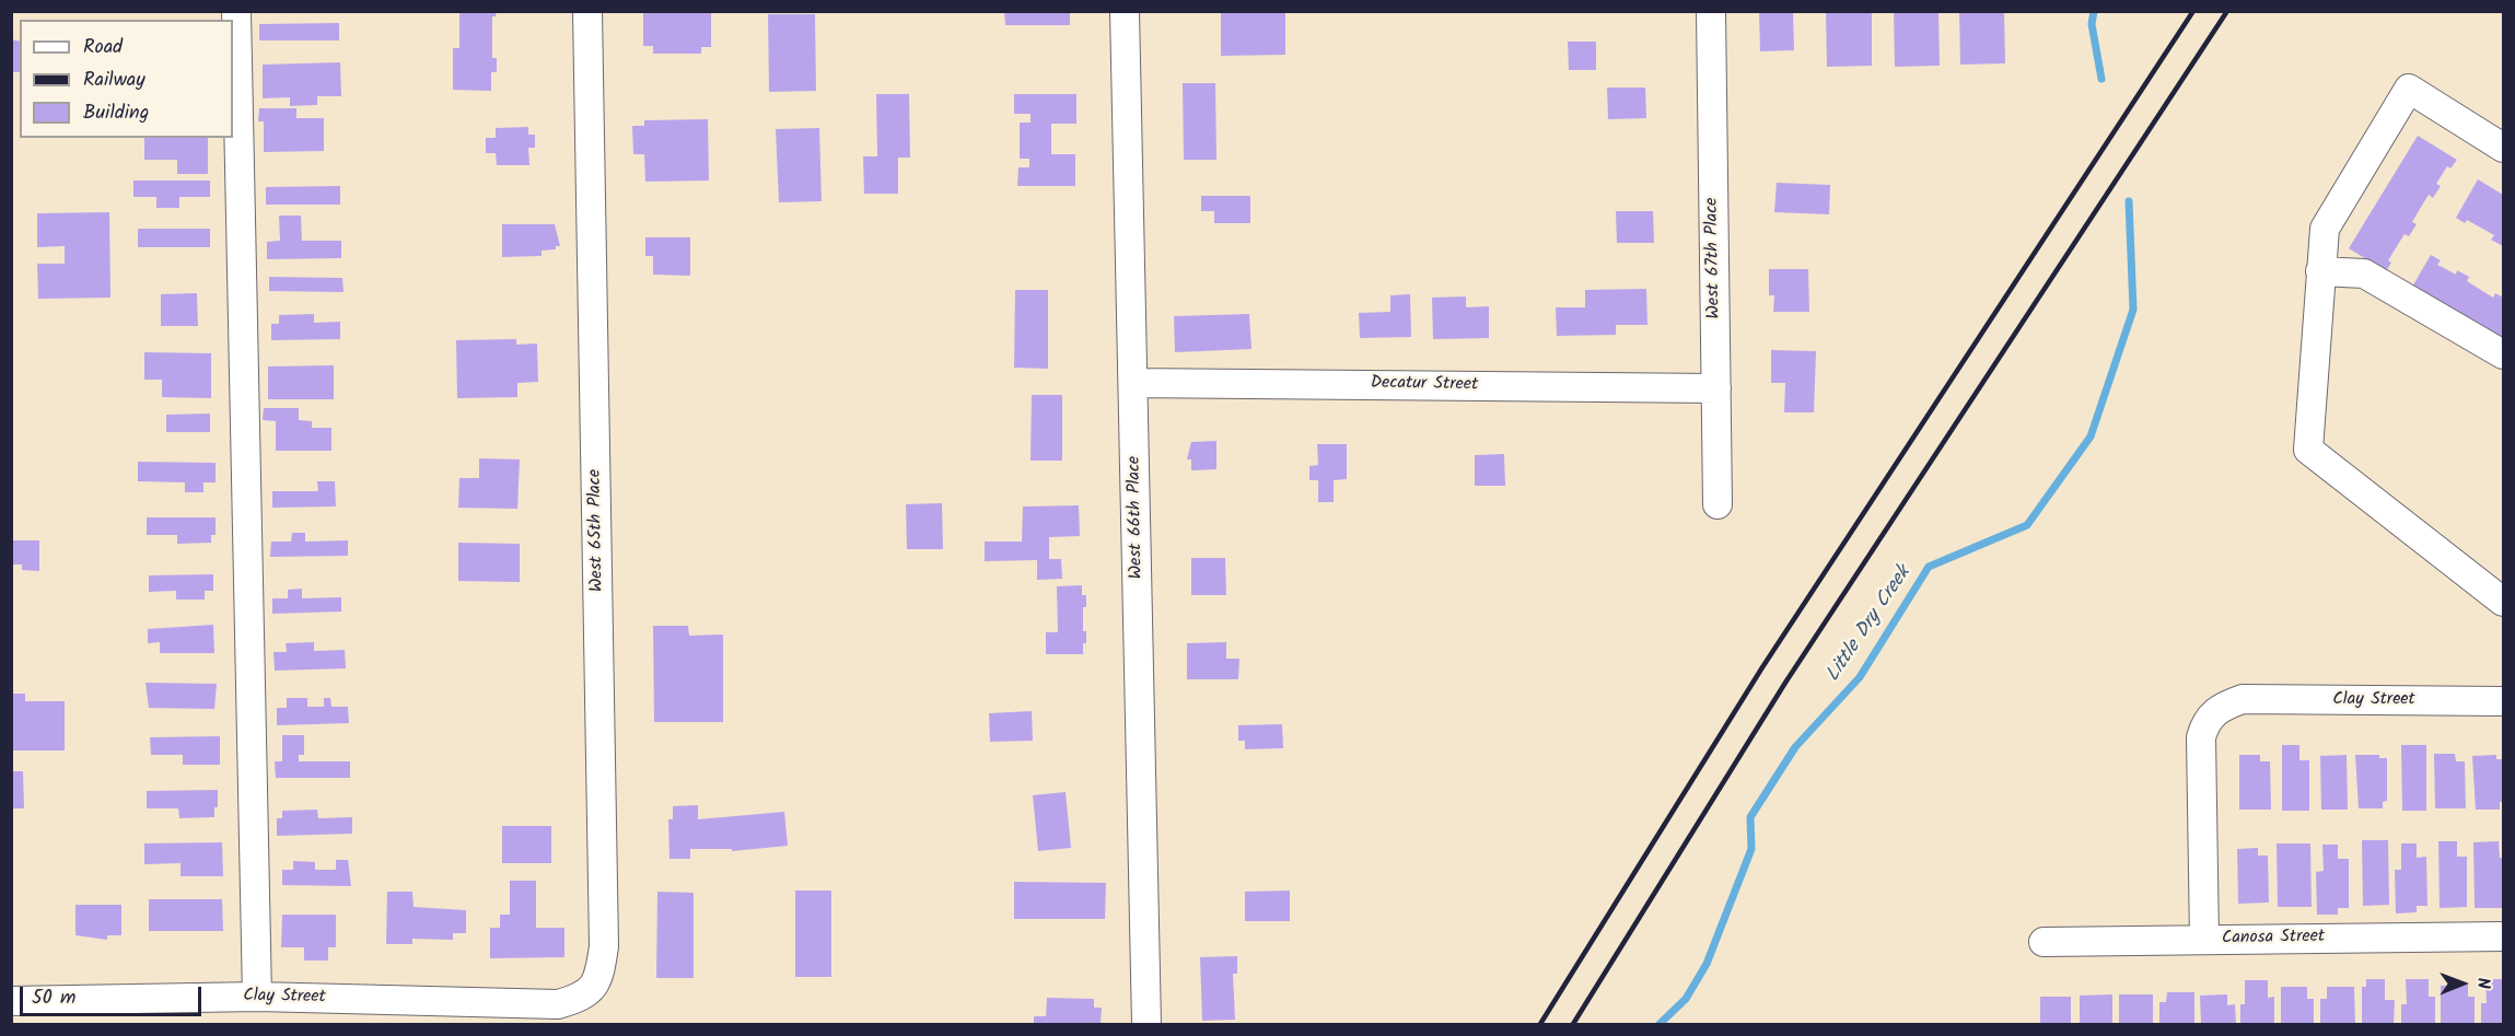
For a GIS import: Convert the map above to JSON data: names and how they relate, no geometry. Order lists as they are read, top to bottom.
{
  "streets": {
    "street": [
      "West 67th Place",
      "Decatur Street",
      "West 66th Place",
      "West 65th Place",
      "Clay Street",
      "Canosa Street"
    ]
  },
  "crossings": [
    ["West 67th Place", "Decatur Street"],
    ["Decatur Street", "West 66th Place"],
    ["West 65th Place", "Clay Street"],
    ["Clay Street", "Canosa Street"]
  ],
  "water": ["Little Dry Creek"],
  "legend": ["Road", "Railway", "Building"],
  "scale_bar": "50 m",
  "north": "right"
}
